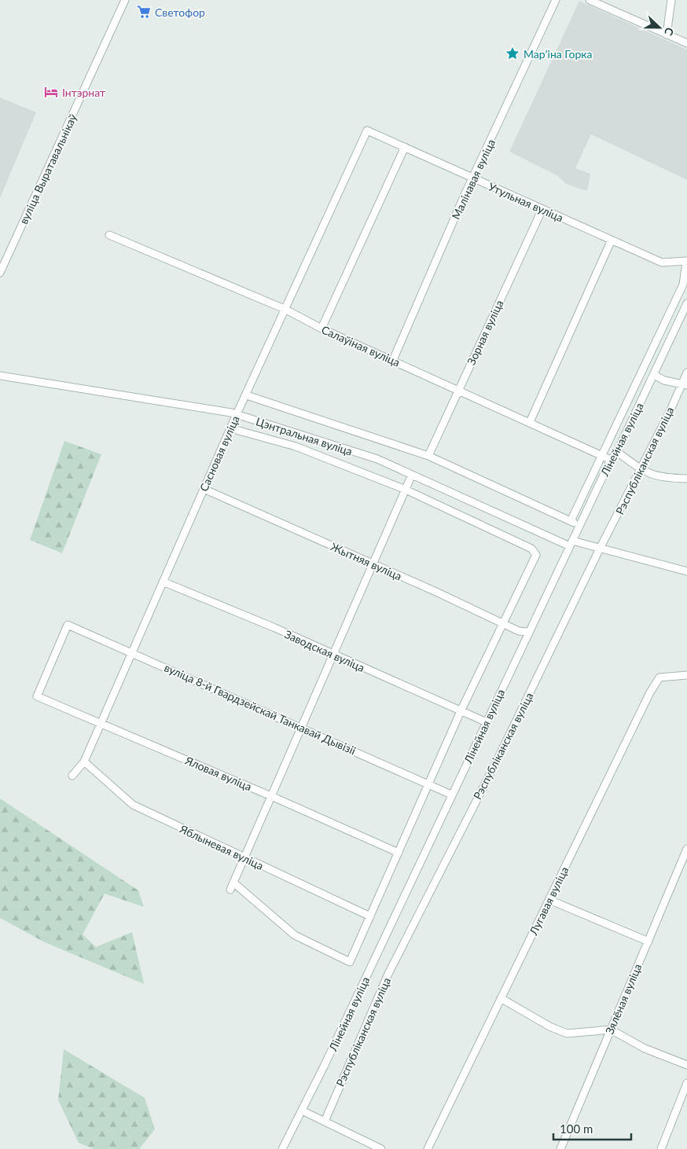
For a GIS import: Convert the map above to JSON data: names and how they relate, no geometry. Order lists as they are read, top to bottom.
{
  "streets": {
    "street": [
      "вуліца Выратавальнікаў",
      "Малінавая вуліца",
      "Утульная вуліца",
      "Зорная вуліца",
      "Салаўіная вуліца",
      "Цэнтральная вуліца",
      "Лінейная вуліца",
      "Сасновая вуліца",
      "Рэспубліканская вуліца",
      "Жытняя вуліца",
      "Заводская вуліца",
      "вуліца 8-й Гвардзейскай Танкавай Дывізіі",
      "Яловая вуліца",
      "Яблыневая вуліца",
      "Лугавая вуліца",
      "Зялёная вуліца"
    ]
  },
  "crossings": [
    ["Малінавая вуліца", "Утульная вуліца"],
    ["Малінавая вуліца", "Салаўіная вуліца"],
    ["Утульная вуліца", "Зорная вуліца"],
    ["Утульная вуліца", "Лінейная вуліца"],
    ["Утульная вуліца", "Сасновая вуліца"],
    ["Зорная вуліца", "Салаўіная вуліца"],
    ["Зорная вуліца", "Цэнтральная вуліца"],
    ["Салаўіная вуліца", "Лінейная вуліца"],
    ["Салаўіная вуліца", "Сасновая вуліца"],
    ["Цэнтральная вуліца", "Лінейная вуліца"],
    ["Цэнтральная вуліца", "Сасновая вуліца"],
    ["Цэнтральная вуліца", "Рэспубліканская вуліца"],
    ["Лінейная вуліца", "Жытняя вуліца"],
    ["Лінейная вуліца", "Заводская вуліца"],
    ["Лінейная вуліца", "вуліца 8-й Гвардзейскай Танкавай Дывізіі"],
    ["Сасновая вуліца", "Жытняя вуліца"],
    ["Сасновая вуліца", "Заводская вуліца"],
    ["Сасновая вуліца", "вуліца 8-й Гвардзейскай Танкавай Дывізіі"],
    ["Сасновая вуліца", "Яловая вуліца"],
    ["Сасновая вуліца", "Яблыневая вуліца"],
    ["вуліца 8-й Гвардзейскай Танкавай Дывізіі", "Яловая вуліца"]
  ],
  "places": {
    "supermarket": ["Светофор"],
    "place": ["Марʼіна Горка"],
    "hotel": ["Інтэрнат"]
  },
  "scale_bar": "100 m",
  "north": "right"
}
